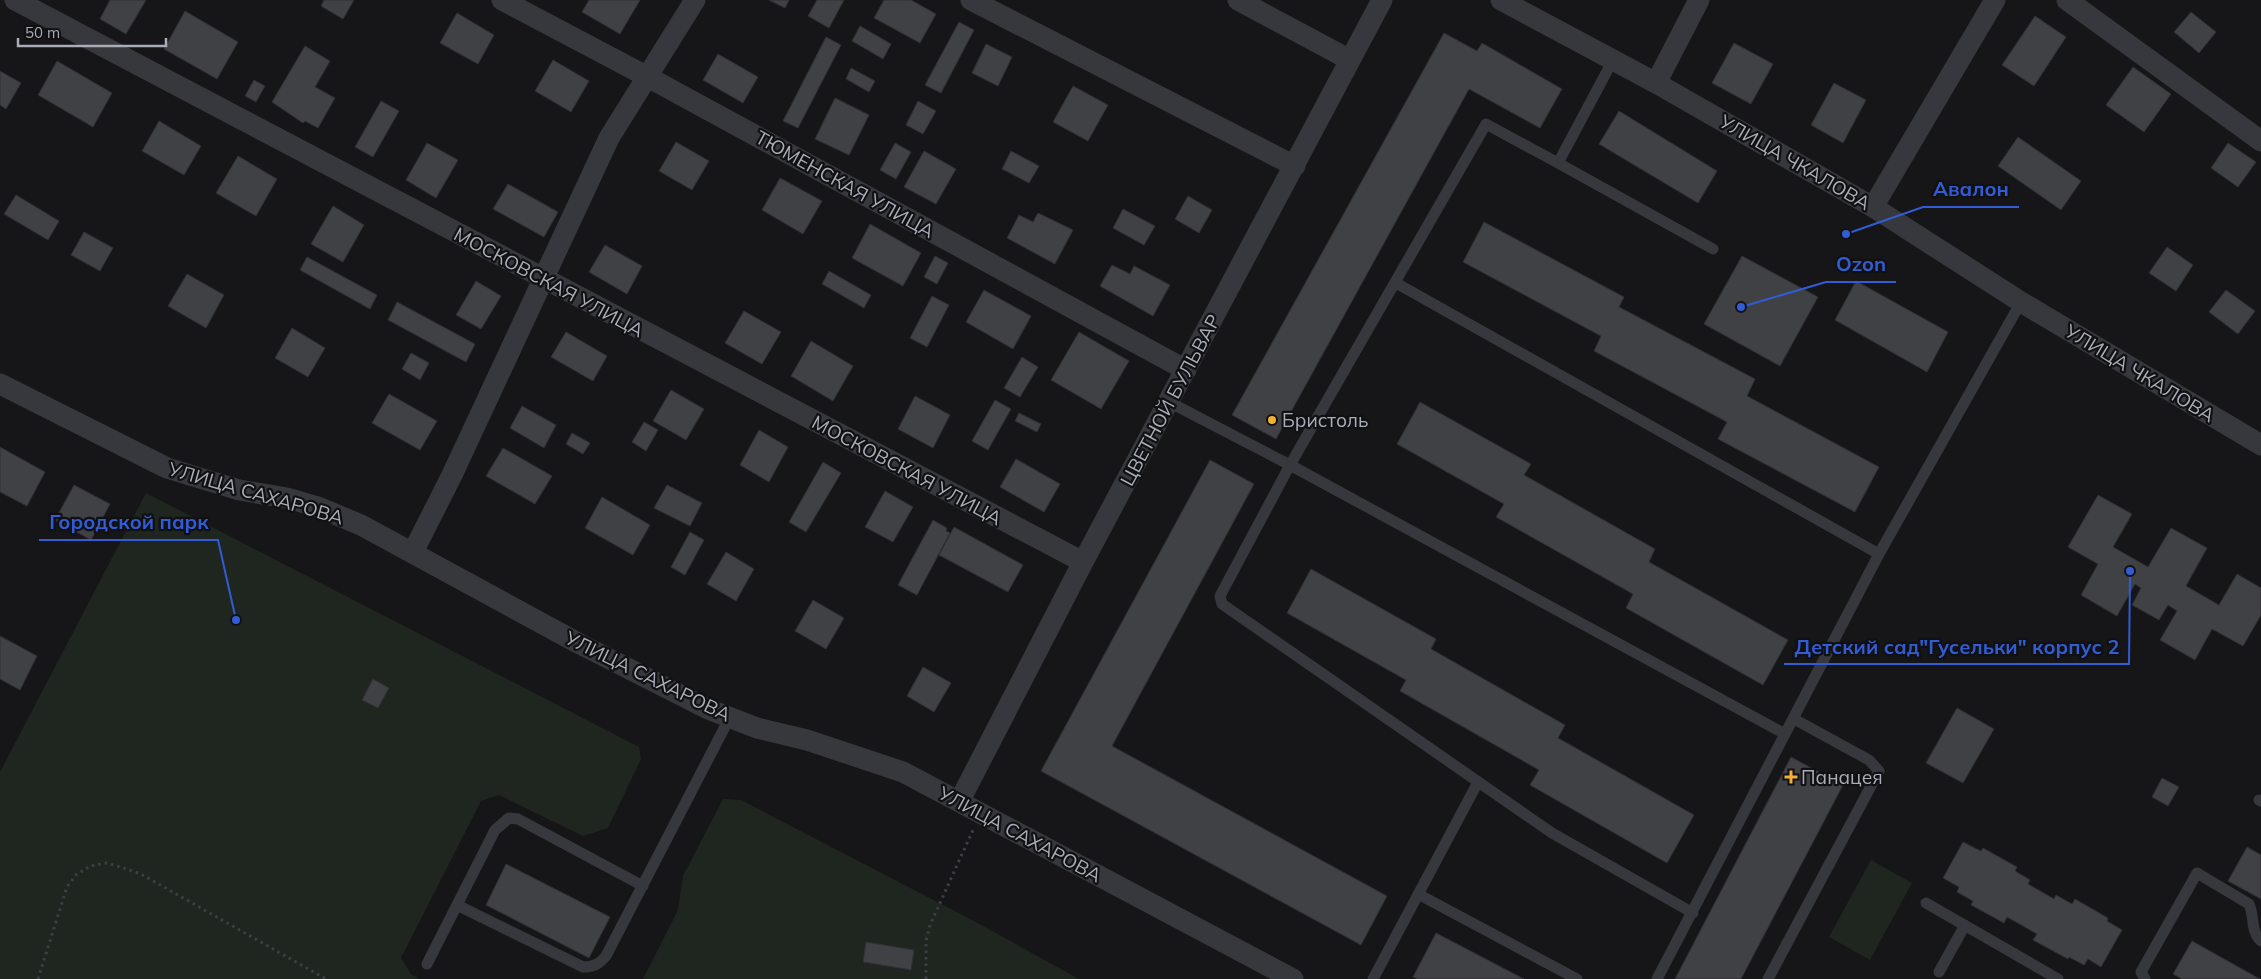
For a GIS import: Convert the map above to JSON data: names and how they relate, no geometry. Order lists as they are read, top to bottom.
{
  "streets": {
    "street": [
      "УЛИЦА ЧКАЛОВА",
      "ТЮМЕНСКАЯ УЛИЦА",
      "МОСКОВСКАЯ УЛИЦА",
      "ЦВЕТНОЙ БУЛЬВАР",
      "УЛИЦА САХАРОВА"
    ]
  },
  "crossings": [
    ["ТЮМЕНСКАЯ УЛИЦА", "ЦВЕТНОЙ БУЛЬВАР"],
    ["МОСКОВСКАЯ УЛИЦА", "ЦВЕТНОЙ БУЛЬВАР"],
    ["ЦВЕТНОЙ БУЛЬВАР", "УЛИЦА САХАРОВА"]
  ],
  "places": {
    "other": [
      "Авалон",
      "Ozon",
      "Бристоль",
      "Детский сад\"Гусельки\" корпус 2",
      "Городской парк"
    ],
    "health": ["Панацея"]
  },
  "scale_bar": "50 m"
}
